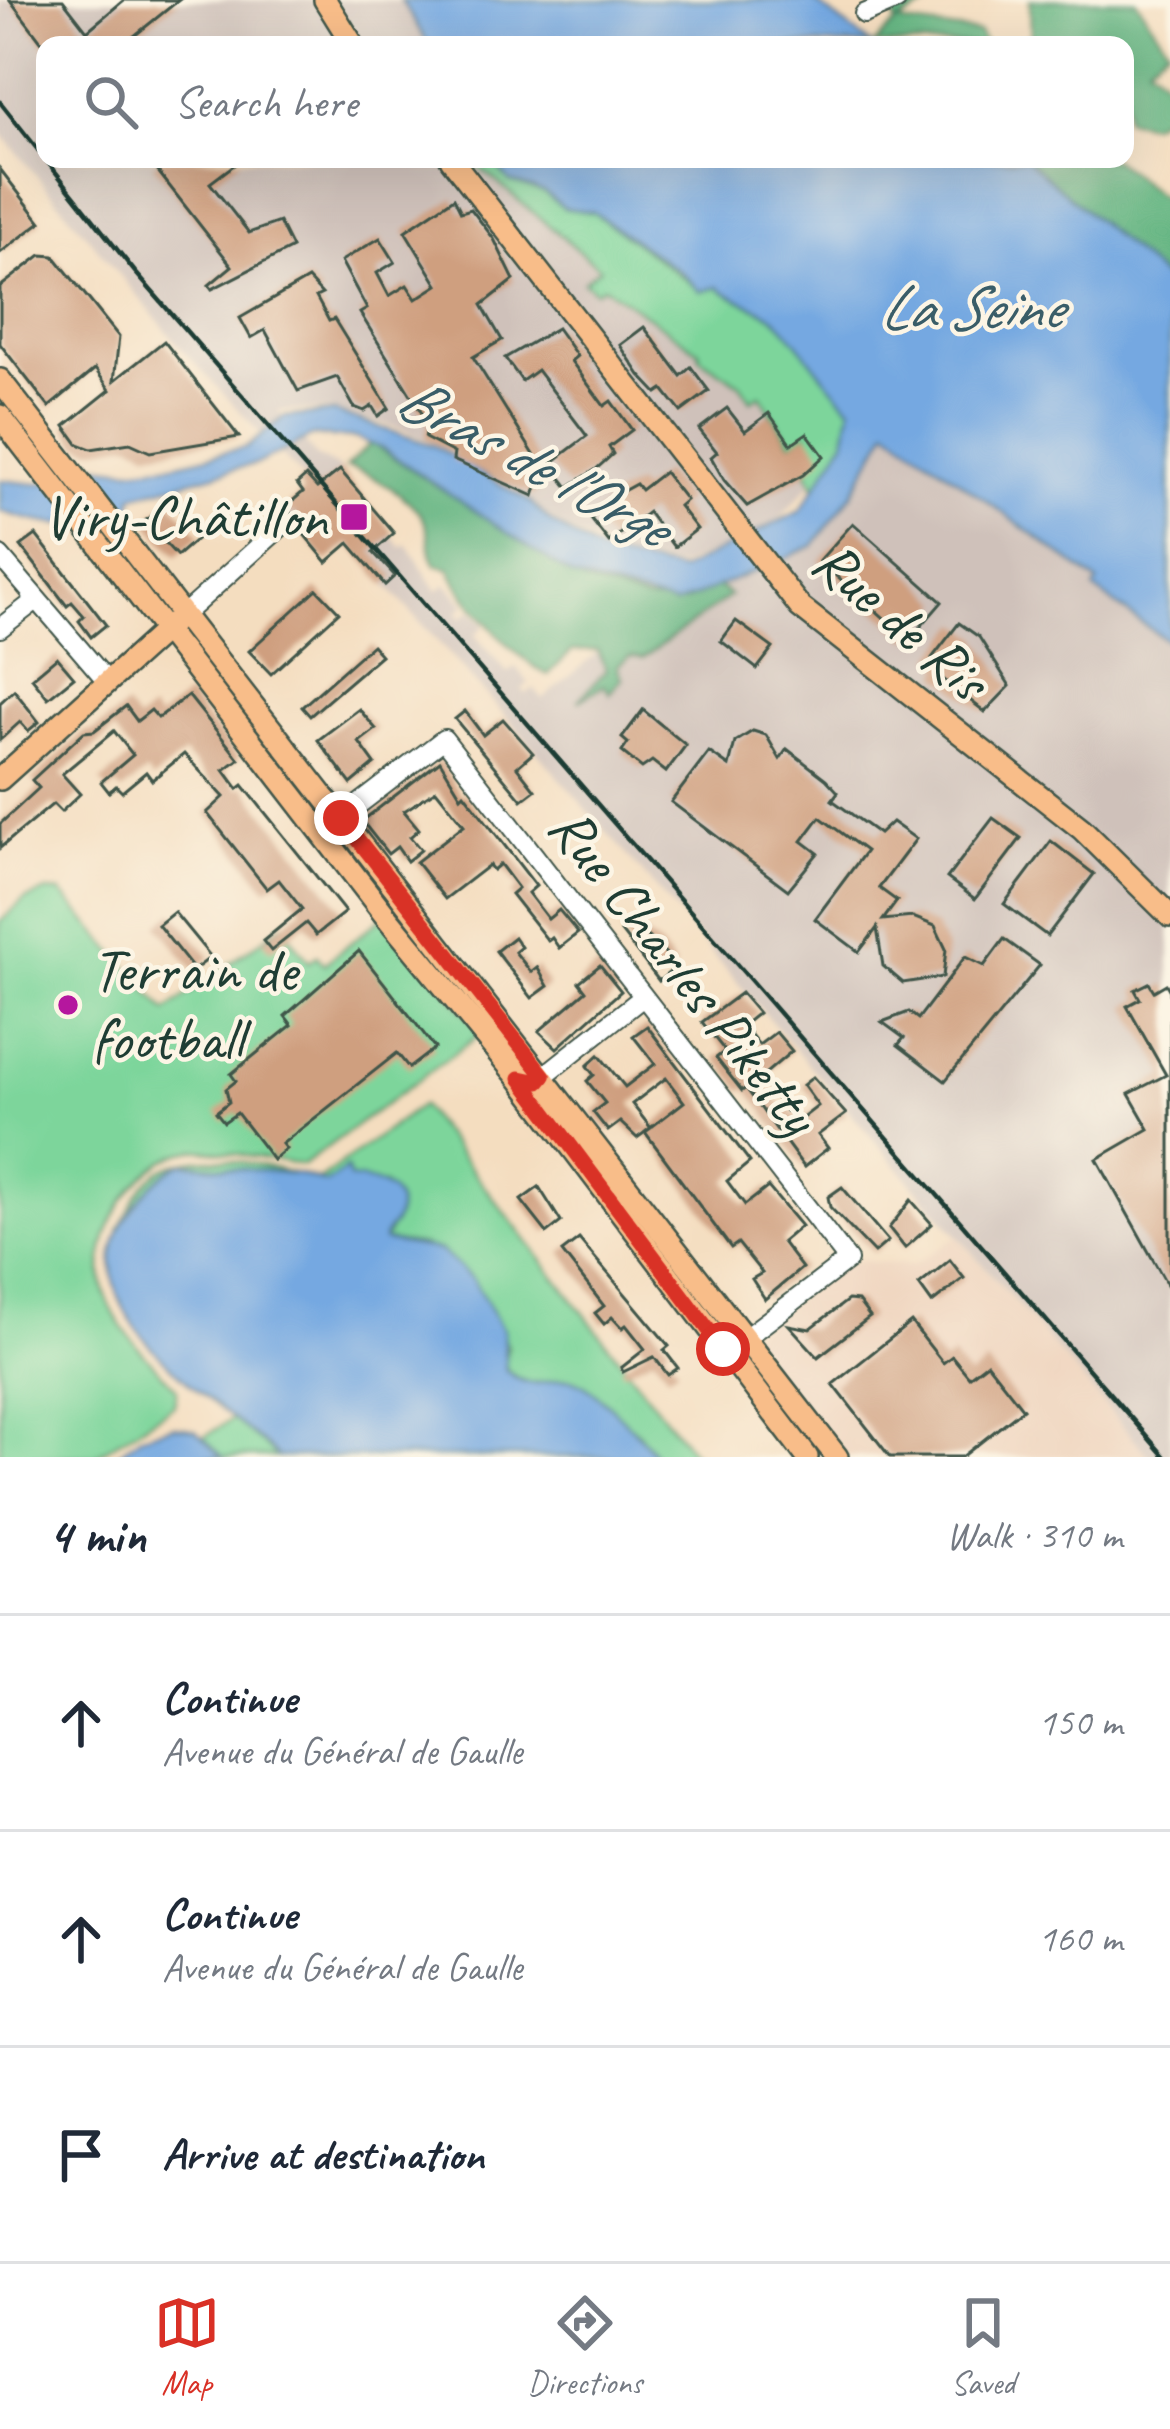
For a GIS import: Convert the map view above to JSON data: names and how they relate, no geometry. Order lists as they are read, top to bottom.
{
  "streets": {
    "main road": ["Rue de Ris"],
    "street": ["Rue Charles Piketty"]
  },
  "water": ["La Seine", "Bras de l'Orge"],
  "places": {
    "transit": ["Viry-Châtillon"],
    "other": ["Terrain de football"]
  },
  "page": {
    "search": "Search here",
    "heading": ["4 min", "Walk · 310 m"],
    "list": [
      ["Continue", "Avenue du Général de Gaulle", "150 m"],
      ["Continue", "Avenue du Général de Gaulle", "160 m"],
      "Arrive at destination"
    ],
    "nav": ["Map", "Directions", "Saved"]
  }
}
